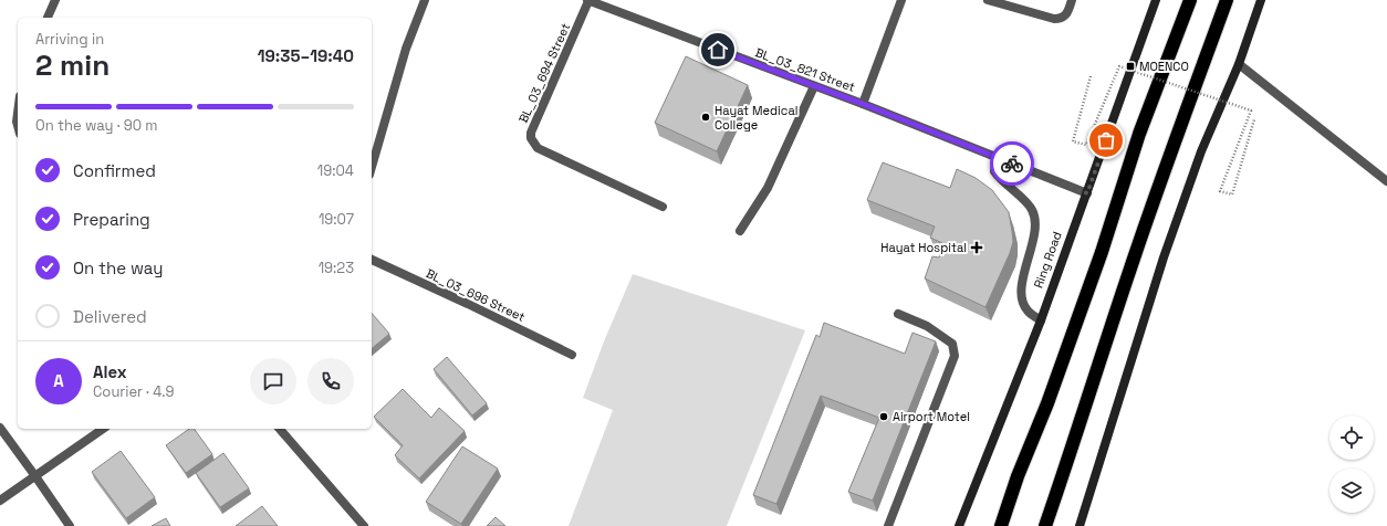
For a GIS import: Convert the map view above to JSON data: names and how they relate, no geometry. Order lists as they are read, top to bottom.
{
  "streets": {
    "street": [
      "BL_03_821 Street",
      "BL_03_694 Street",
      "Ring Road",
      "BL_03_696 Street"
    ]
  },
  "crossings": [
    ["BL_03_821 Street", "BL_03_694 Street"],
    ["BL_03_821 Street", "Ring Road"]
  ],
  "places": {
    "transit": ["MOENCO"],
    "other": ["Hayat Medical College", "Airport Motel"],
    "health": ["Hayat Hospital"]
  },
  "page": {
    "heading": ["2 min", "Arriving in", "19:35–19:40"],
    "panel": ["Alex", "Courier · 4.9"],
    "bar": "On the way · 90 m",
    "list": [
      ["Confirmed", "19:04"],
      ["Preparing", "19:07"],
      ["On the way", "19:23"],
      "Delivered"
    ],
    "round": "A"
  }
}
